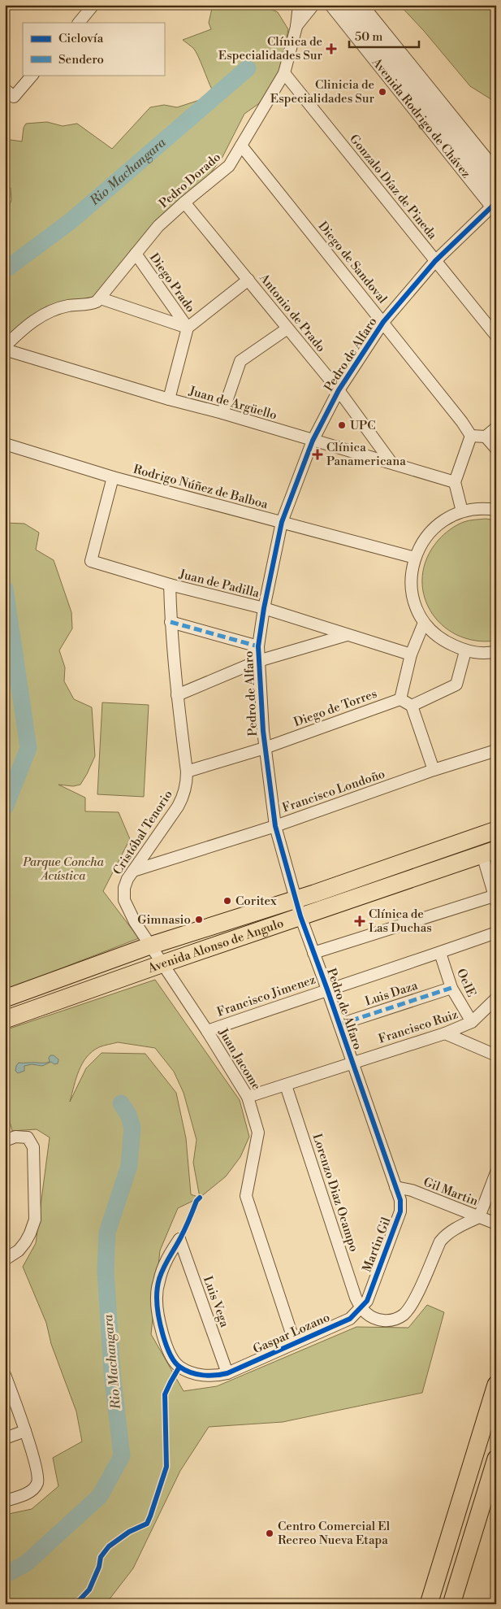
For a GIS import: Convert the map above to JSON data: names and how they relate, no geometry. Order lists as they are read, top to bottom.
{
  "streets": {
    "main road": ["Avenida Rodrigo de Chávez", "Avenida Alonso de Angulo"],
    "street": [
      "Pedro Dorado",
      "Gonzalo Díaz de Pineda",
      "Diego de Sandoval",
      "Diego Prado",
      "Antonio de Prado",
      "Pedro de Alfaro",
      "Juan de Argüello",
      "Rodrigo Núñez de Balboa",
      "Juan de Padilla",
      "Diego de Torres",
      "Francisco Londoño",
      "Cristóbal Tenorio",
      "Oe1E",
      "Luis Daza",
      "Francisco Jimenez",
      "Francisco Ruiz",
      "Juan Jacome",
      "Gil Martin",
      "Lorenzo Diaz Ocampo",
      "Martin Gil",
      "Luis Vega",
      "Gaspar Lozano"
    ]
  },
  "crossings": [
    ["Avenida Rodrigo de Chávez", "Pedro de Alfaro"],
    ["Pedro Dorado", "Gonzalo Díaz de Pineda"],
    ["Pedro Dorado", "Diego de Sandoval"],
    ["Pedro Dorado", "Diego Prado"],
    ["Pedro Dorado", "Antonio de Prado"],
    ["Gonzalo Díaz de Pineda", "Pedro de Alfaro"],
    ["Diego de Sandoval", "Pedro de Alfaro"],
    ["Antonio de Prado", "Pedro de Alfaro"],
    ["Antonio de Prado", "Juan de Argüello"],
    ["Pedro de Alfaro", "Juan de Argüello"],
    ["Pedro de Alfaro", "Rodrigo Núñez de Balboa"],
    ["Pedro de Alfaro", "Juan de Padilla"],
    ["Pedro de Alfaro", "Diego de Torres"],
    ["Pedro de Alfaro", "Francisco Londoño"],
    ["Pedro de Alfaro", "Avenida Alonso de Angulo"],
    ["Pedro de Alfaro", "Luis Daza"],
    ["Pedro de Alfaro", "Francisco Jimenez"],
    ["Pedro de Alfaro", "Francisco Ruiz"],
    ["Pedro de Alfaro", "Gil Martin"],
    ["Pedro de Alfaro", "Martin Gil"],
    ["Rodrigo Núñez de Balboa", "Juan de Padilla"],
    ["Juan de Padilla", "Cristóbal Tenorio"],
    ["Diego de Torres", "Cristóbal Tenorio"],
    ["Francisco Londoño", "Cristóbal Tenorio"],
    ["Cristóbal Tenorio", "Avenida Alonso de Angulo"],
    ["Cristóbal Tenorio", "Juan Jacome"],
    ["Avenida Alonso de Angulo", "Juan Jacome"],
    ["Oe1E", "Luis Daza"],
    ["Oe1E", "Francisco Jimenez"],
    ["Oe1E", "Francisco Ruiz"],
    ["Francisco Jimenez", "Juan Jacome"],
    ["Francisco Ruiz", "Juan Jacome"],
    ["Francisco Ruiz", "Lorenzo Diaz Ocampo"],
    ["Juan Jacome", "Gaspar Lozano"],
    ["Gil Martin", "Martin Gil"],
    ["Lorenzo Diaz Ocampo", "Martin Gil"],
    ["Lorenzo Diaz Ocampo", "Gaspar Lozano"],
    ["Martin Gil", "Gaspar Lozano"],
    ["Luis Vega", "Gaspar Lozano"]
  ],
  "water": ["Rio Machangara"],
  "parks": ["Parque Concha Acústica"],
  "places": {
    "health": ["Clínica de Especialidades Sur", "Clínica Panamericana", "Clínica de Las Duchas"],
    "other": [
      "Clinicia de Especialidades Sur",
      "UPC",
      "Coritex",
      "Gimnasio",
      "Centro Comercial El Recreo Nueva Etapa"
    ]
  },
  "legend": ["Ciclovía", "Sendero"],
  "scale_bar": "50 m"
}
